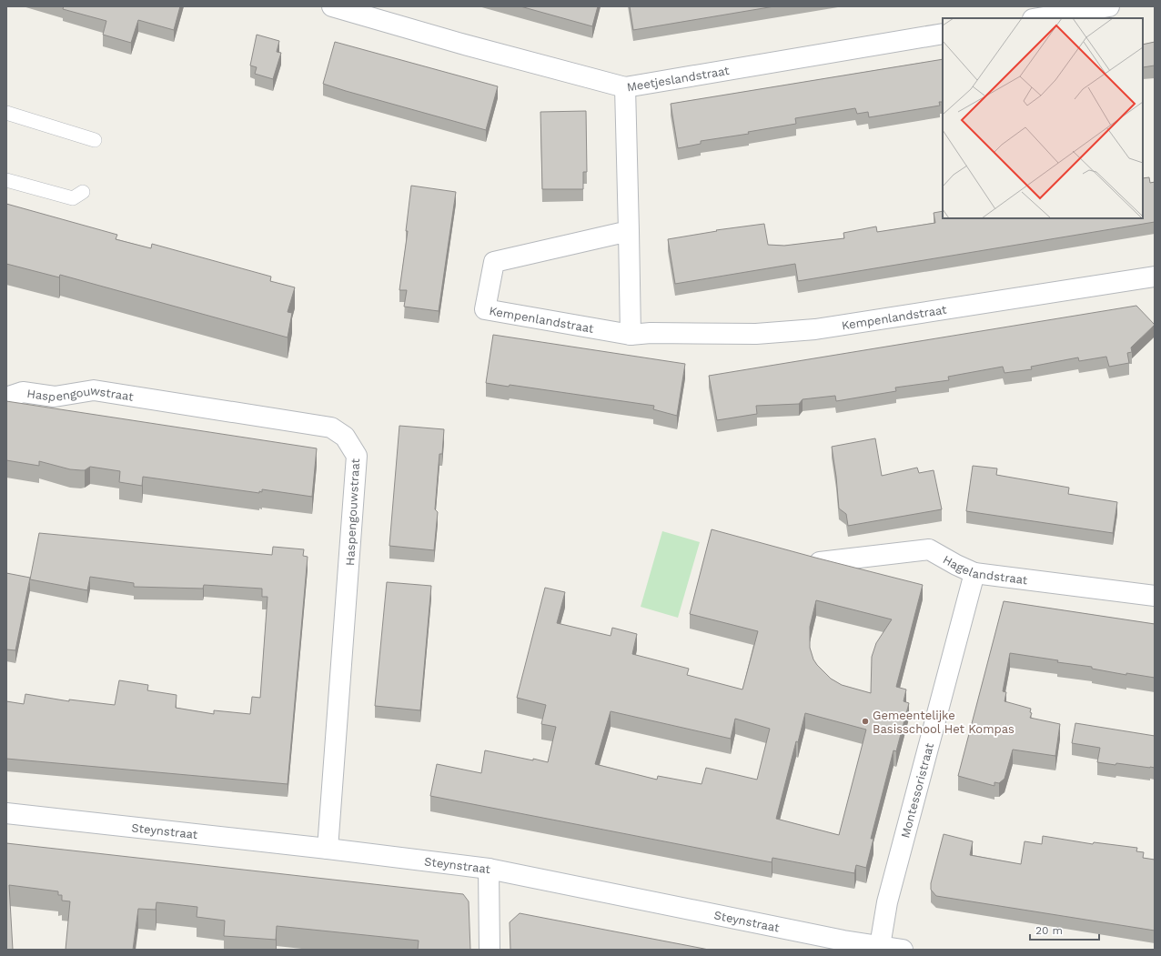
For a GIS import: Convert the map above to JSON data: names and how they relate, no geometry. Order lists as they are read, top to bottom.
{
  "streets": {
    "street": [
      "Meetjeslandstraat",
      "Kempenlandstraat",
      "Haspengouwstraat",
      "Hagelandstraat",
      "Montessoristraat",
      "Steynstraat"
    ]
  },
  "crossings": [
    ["Haspengouwstraat", "Steynstraat"],
    ["Hagelandstraat", "Montessoristraat"],
    ["Montessoristraat", "Steynstraat"]
  ],
  "places": ["Gemeentelijke Basisschool Het Kompas"],
  "scale_bar": "20 m"
}
